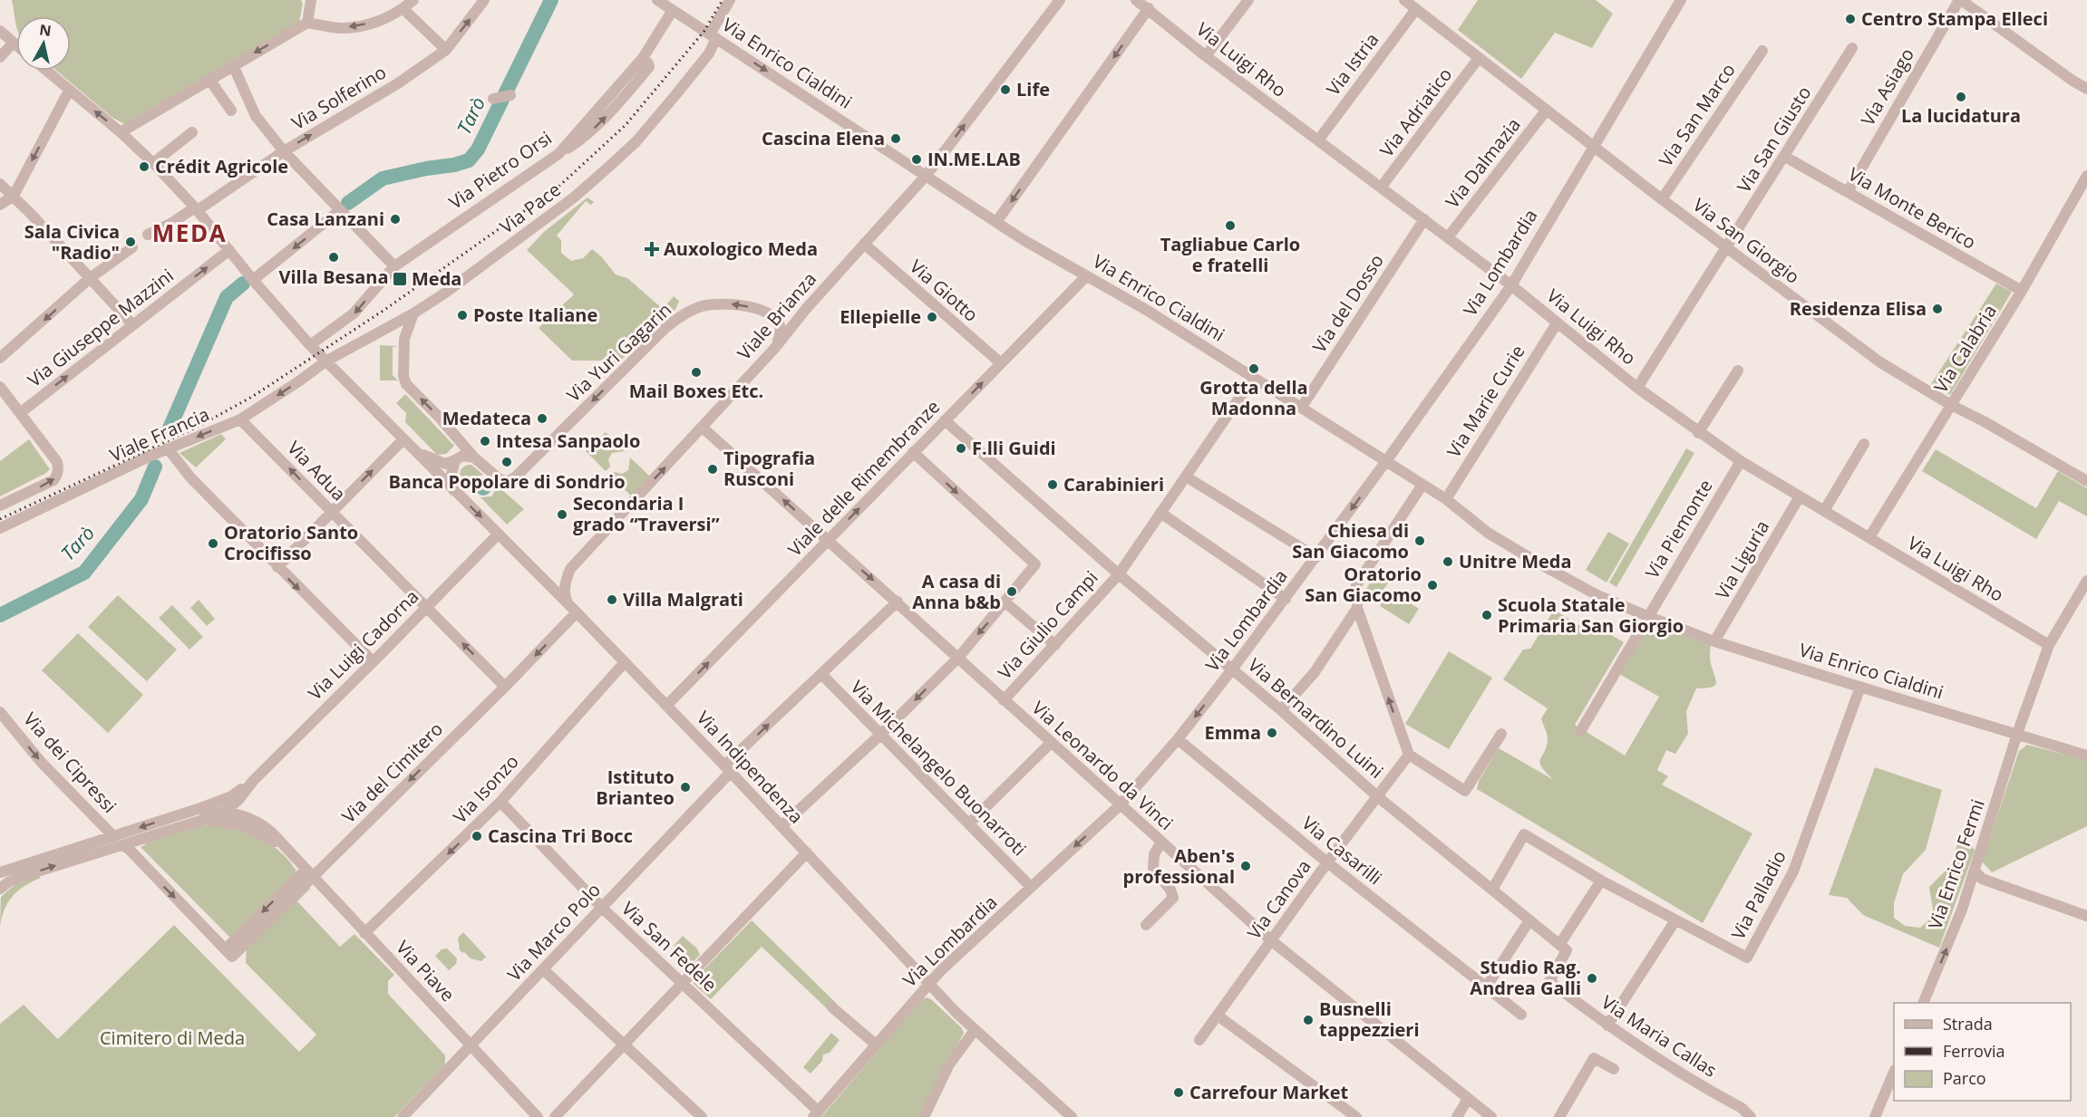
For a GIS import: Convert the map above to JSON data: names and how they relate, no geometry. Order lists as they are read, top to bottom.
{
  "streets": {
    "street": [
      "Via Luigi Rho",
      "Via Enrico Cialdini",
      "Via Istria",
      "Via Asiago",
      "Via Solferino",
      "Via Adriatico",
      "Via San Marco",
      "Via San Giusto",
      "Via Dalmazia",
      "Via Pietro Orsi",
      "Via Pace",
      "Via Monte Berico",
      "Via San Giorgio",
      "Via Lombardia",
      "Via Giotto",
      "Via del Dosso",
      "Viale Brianza",
      "Via Giuseppe Mazzini",
      "Via Calabria",
      "Via Yuri Gagarin",
      "Via Marie Curie",
      "Viale Francia",
      "Via Adua",
      "Viale delle Rimembranze",
      "Via Piemonte",
      "Via Liguria",
      "Via Giulio Campi",
      "Via Luigi Cadorna",
      "Via Bernardino Luini",
      "Via dei Cipressi",
      "Via Leonardo da Vinci",
      "Via Indipendenza",
      "Via Michelangelo Buonarroti",
      "Via del Cimitero",
      "Via Isonzo",
      "Via Casarilli",
      "Via Enrico Fermi",
      "Via Palladio",
      "Via Canova",
      "Via Marco Polo",
      "Via San Fedele",
      "Via Piave",
      "Via Maria Callas"
    ]
  },
  "crossings": [
    ["Via Luigi Rho", "Via Istria"],
    ["Via Luigi Rho", "Via Adriatico"],
    ["Via Luigi Rho", "Via San Giusto"],
    ["Via Luigi Rho", "Via Dalmazia"],
    ["Via Luigi Rho", "Via Lombardia"],
    ["Via Luigi Rho", "Via del Dosso"],
    ["Via Luigi Rho", "Via Calabria"],
    ["Via Luigi Rho", "Via Marie Curie"],
    ["Via Luigi Rho", "Via Piemonte"],
    ["Via Luigi Rho", "Via Liguria"],
    ["Via Luigi Rho", "Via Enrico Fermi"],
    ["Via Enrico Cialdini", "Via Pietro Orsi"],
    ["Via Enrico Cialdini", "Via Pace"],
    ["Via Enrico Cialdini", "Via Lombardia"],
    ["Via Enrico Cialdini", "Via del Dosso"],
    ["Via Enrico Cialdini", "Viale Brianza"],
    ["Via Enrico Cialdini", "Via Marie Curie"],
    ["Via Enrico Cialdini", "Viale delle Rimembranze"],
    ["Via Enrico Cialdini", "Via Piemonte"],
    ["Via Enrico Cialdini", "Via Liguria"],
    ["Via Enrico Cialdini", "Via Giulio Campi"],
    ["Via Enrico Cialdini", "Via Enrico Fermi"],
    ["Via Enrico Cialdini", "Via Palladio"],
    ["Via Istria", "Via San Giorgio"],
    ["Via Asiago", "Via Monte Berico"],
    ["Via Solferino", "Via Indipendenza"],
    ["Via Adriatico", "Via San Giorgio"],
    ["Via San Marco", "Via San Giorgio"],
    ["Via San Giusto", "Via Monte Berico"],
    ["Via San Giusto", "Via San Giorgio"],
    ["Via Dalmazia", "Via San Giorgio"],
    ["Via Pietro Orsi", "Via Indipendenza"],
    ["Via Pace", "Viale Francia"],
    ["Via Pace", "Via Indipendenza"],
    ["Via Monte Berico", "Via Calabria"],
    ["Via San Giorgio", "Via Lombardia"],
    ["Via San Giorgio", "Via Calabria"],
    ["Via Lombardia", "Via Bernardino Luini"],
    ["Via Lombardia", "Via Leonardo da Vinci"],
    ["Via Lombardia", "Via Indipendenza"],
    ["Via Lombardia", "Via Michelangelo Buonarroti"],
    ["Via Lombardia", "Via Casarilli"],
    ["Via Lombardia", "Via San Fedele"],
    ["Via Giotto", "Viale Brianza"],
    ["Via Giotto", "Viale delle Rimembranze"],
    ["Viale Brianza", "Via Yuri Gagarin"],
    ["Viale Brianza", "Via Leonardo da Vinci"],
    ["Viale Brianza", "Via Indipendenza"],
    ["Via Giuseppe Mazzini", "Via Indipendenza"],
    ["Via Yuri Gagarin", "Via Indipendenza"],
    ["Viale Francia", "Via Adua"],
    ["Viale Francia", "Via Indipendenza"],
    ["Via Adua", "Via Luigi Cadorna"],
    ["Via Adua", "Via del Cimitero"],
    ["Viale delle Rimembranze", "Via Bernardino Luini"],
    ["Viale delle Rimembranze", "Via Leonardo da Vinci"],
    ["Viale delle Rimembranze", "Via Indipendenza"],
    ["Via Giulio Campi", "Via Bernardino Luini"],
    ["Via Giulio Campi", "Via Leonardo da Vinci"],
    ["Via Luigi Cadorna", "Via dei Cipressi"],
    ["Via Luigi Cadorna", "Via Indipendenza"],
    ["Via Luigi Cadorna", "Via Piave"],
    ["Via Bernardino Luini", "Via Canova"],
    ["Via Bernardino Luini", "Via Maria Callas"],
    ["Via dei Cipressi", "Via del Cimitero"],
    ["Via Leonardo da Vinci", "Via Canova"],
    ["Via Leonardo da Vinci", "Via Marco Polo"],
    ["Via Indipendenza", "Via del Cimitero"],
    ["Via Indipendenza", "Via Isonzo"],
    ["Via Indipendenza", "Via Marco Polo"],
    ["Via Michelangelo Buonarroti", "Via Marco Polo"],
    ["Via del Cimitero", "Via Piave"],
    ["Via Isonzo", "Via San Fedele"],
    ["Via Isonzo", "Via Piave"],
    ["Via Casarilli", "Via Canova"],
    ["Via Marco Polo", "Via San Fedele"],
    ["Via Marco Polo", "Via Piave"]
  ],
  "one_way": [
    "Via Solferino",
    "Via Yuri Gagarin",
    "Viale Francia",
    "Viale delle Rimembranze",
    "Via dei Cipressi",
    "Via del Cimitero",
    "Via Isonzo"
  ],
  "districts": ["MEDA"],
  "water": ["Tarò"],
  "parks": ["Cimitero di Meda"],
  "places": {
    "other": [
      "Centro Stampa Elleci",
      "Life",
      "La lucidatura",
      "Cascina Elena",
      "IN.ME.LAB",
      "Crédit Agricole",
      "Casa Lanzani",
      "Tagliabue Carlo e fratelli",
      "Sala Civica \"Radio\"",
      "Villa Besana",
      "Residenza Elisa",
      "Poste Italiane",
      "Ellepielle",
      "Grotta della Madonna",
      "Mail Boxes Etc.",
      "Medateca",
      "Intesa Sanpaolo",
      "F.lli Guidi",
      "Banca Popolare di Sondrio",
      "Tipografia Rusconi",
      "Carabinieri",
      "Secondaria I grado “Traversi”",
      "Chiesa di San Giacomo",
      "Oratorio Santo Crocifisso",
      "Unitre Meda",
      "Oratorio San Giacomo",
      "A casa di Anna b&b",
      "Villa Malgrati",
      "Scuola Statale Primaria San Giorgio",
      "Emma",
      "Istituto Brianteo",
      "Cascina Tri Bocc",
      "Aben's professional",
      "Studio Rag. Andrea Galli",
      "Busnelli tappezzieri",
      "Carrefour Market"
    ],
    "health": ["Auxologico Meda"],
    "transit": ["Meda"]
  },
  "legend": ["Strada", "Ferrovia", "Parco"],
  "north": "top"
}
